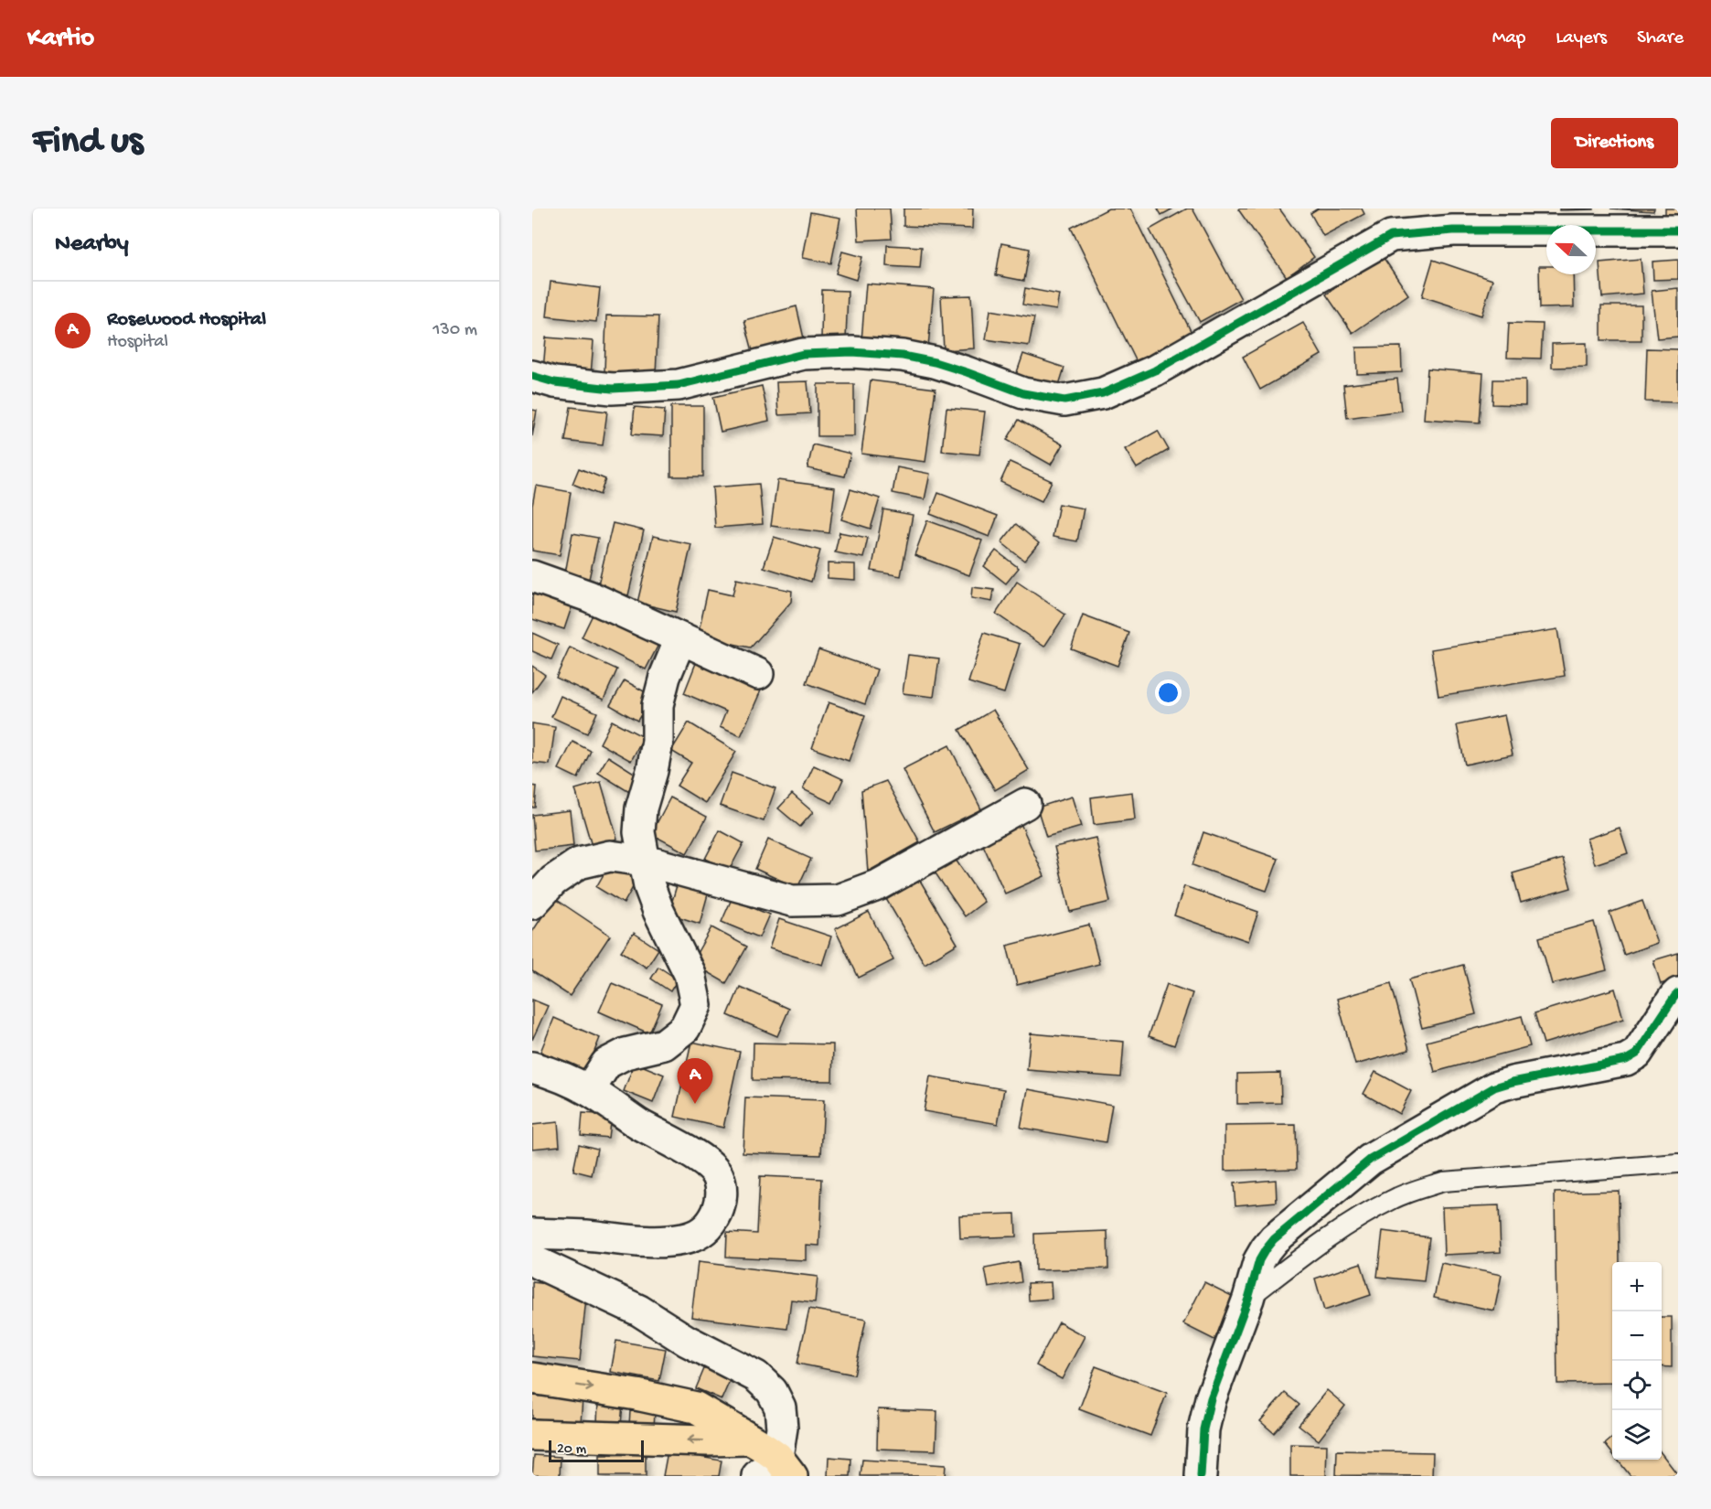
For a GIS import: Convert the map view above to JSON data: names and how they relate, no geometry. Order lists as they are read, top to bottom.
{
  "scale_bar": "20 m",
  "north": "left",
  "page": {
    "header": "Kartio",
    "nav": ["Map", "Layers", "Share"],
    "buttons": "Directions",
    "title": "Find us",
    "heading": "Nearby",
    "list": [
      {
        "mark": "A",
        "name": "Rosewood Hospital",
        "note": "Hospital",
        "value": "130 m"
      }
    ],
    "pins": "A",
    "map_buttons": ["+", "−"],
    "scale": "20 m"
  }
}
